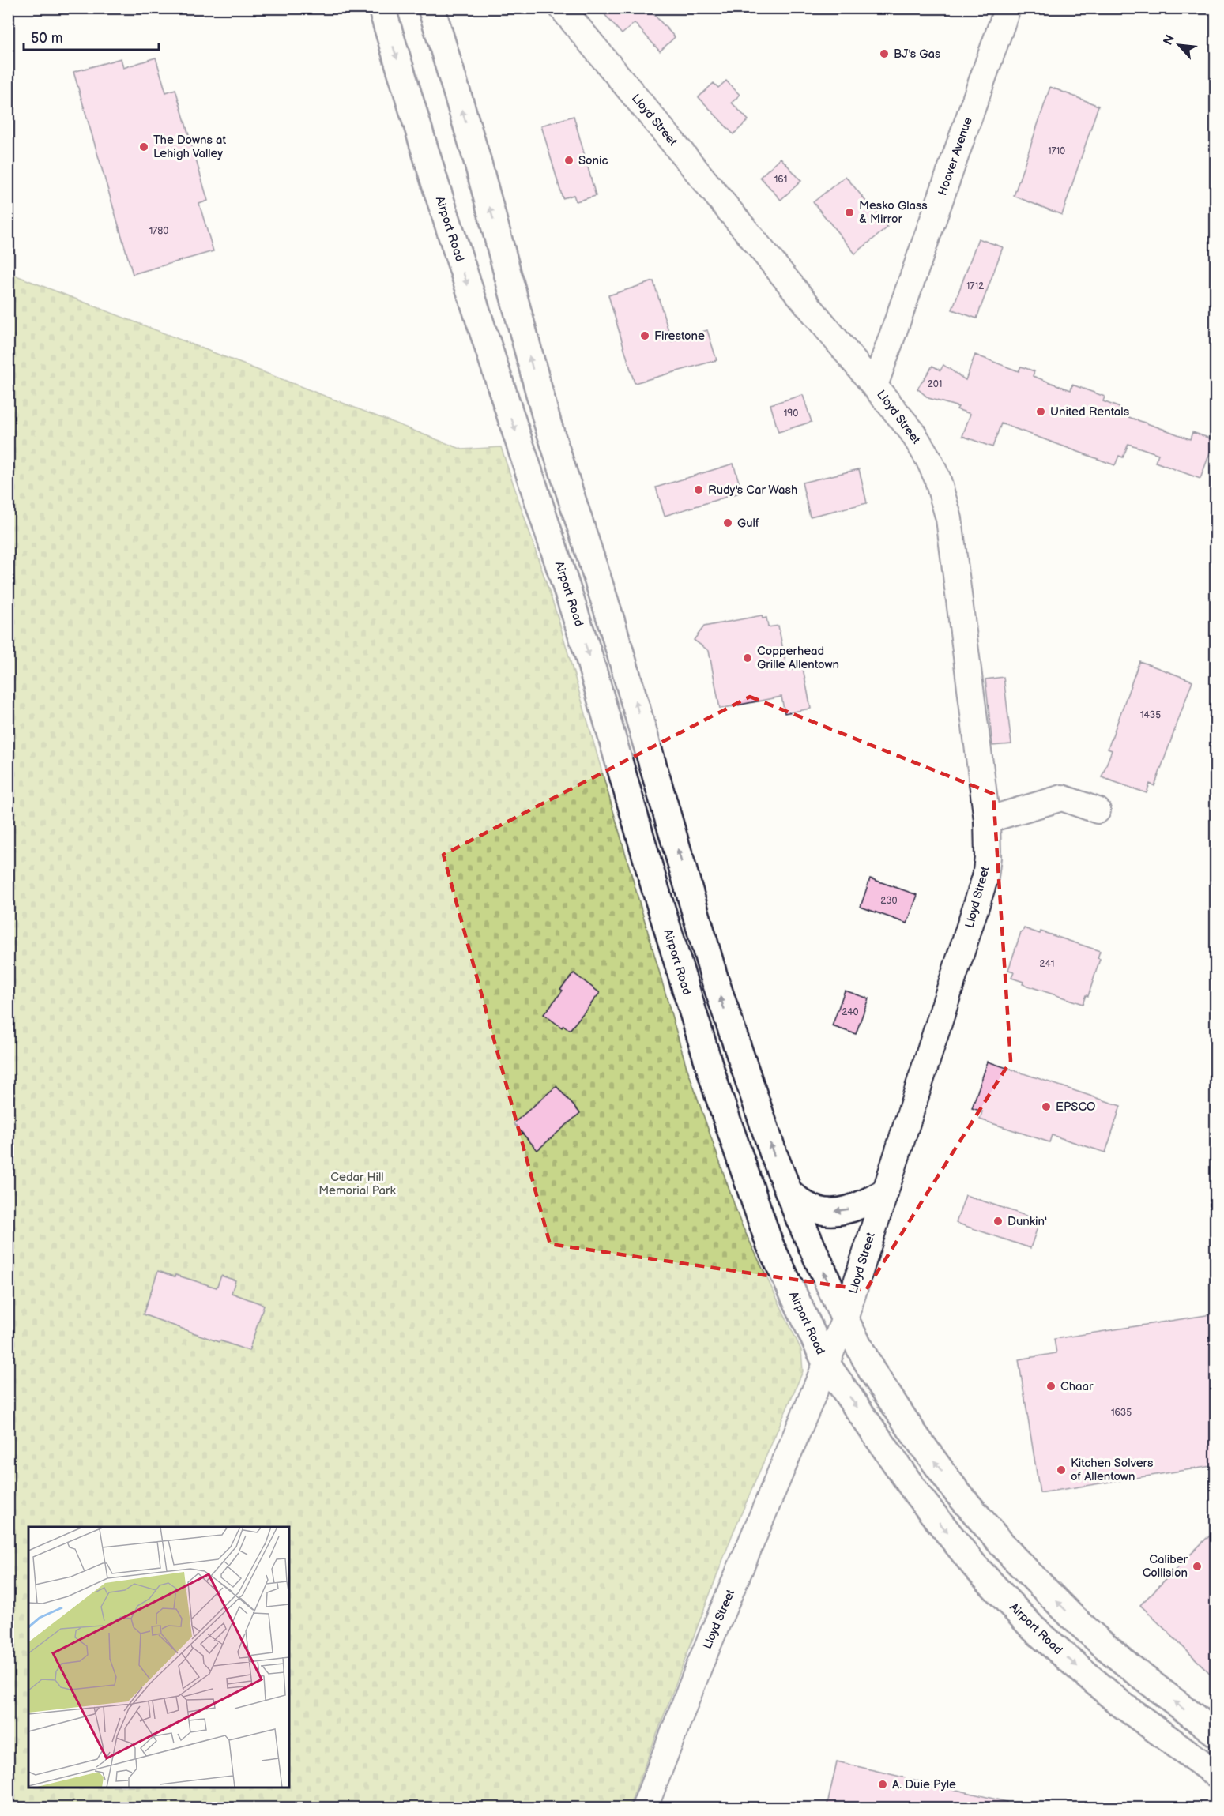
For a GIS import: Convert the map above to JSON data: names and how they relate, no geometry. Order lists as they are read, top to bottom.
{
  "streets": {
    "main road": ["Airport Road"],
    "street": ["Lloyd Street", "Hoover Avenue"]
  },
  "crossings": [
    ["Lloyd Street", "Hoover Avenue"],
    ["Lloyd Street", "Airport Road"]
  ],
  "parks": ["Cedar Hill Memorial Park"],
  "places": [
    "BJ's Gas",
    "The Downs at Lehigh Valley",
    "Sonic",
    "Mesko Glass & Mirror",
    "Firestone",
    "United Rentals",
    "Rudy's Car Wash",
    "Gulf",
    "Copperhead Grille Allentown",
    "EPSCO",
    "Dunkin'",
    "Chaar",
    "Kitchen Solvers of Allentown",
    "Caliber Collision",
    "A. Duie Pyle"
  ],
  "house_numbers": [
    "1710",
    "161",
    "1780",
    "1712",
    "201",
    "190",
    "1435",
    "230",
    "241",
    "240",
    "1635"
  ],
  "scale_bar": "50 m",
  "north": "top left"
}
